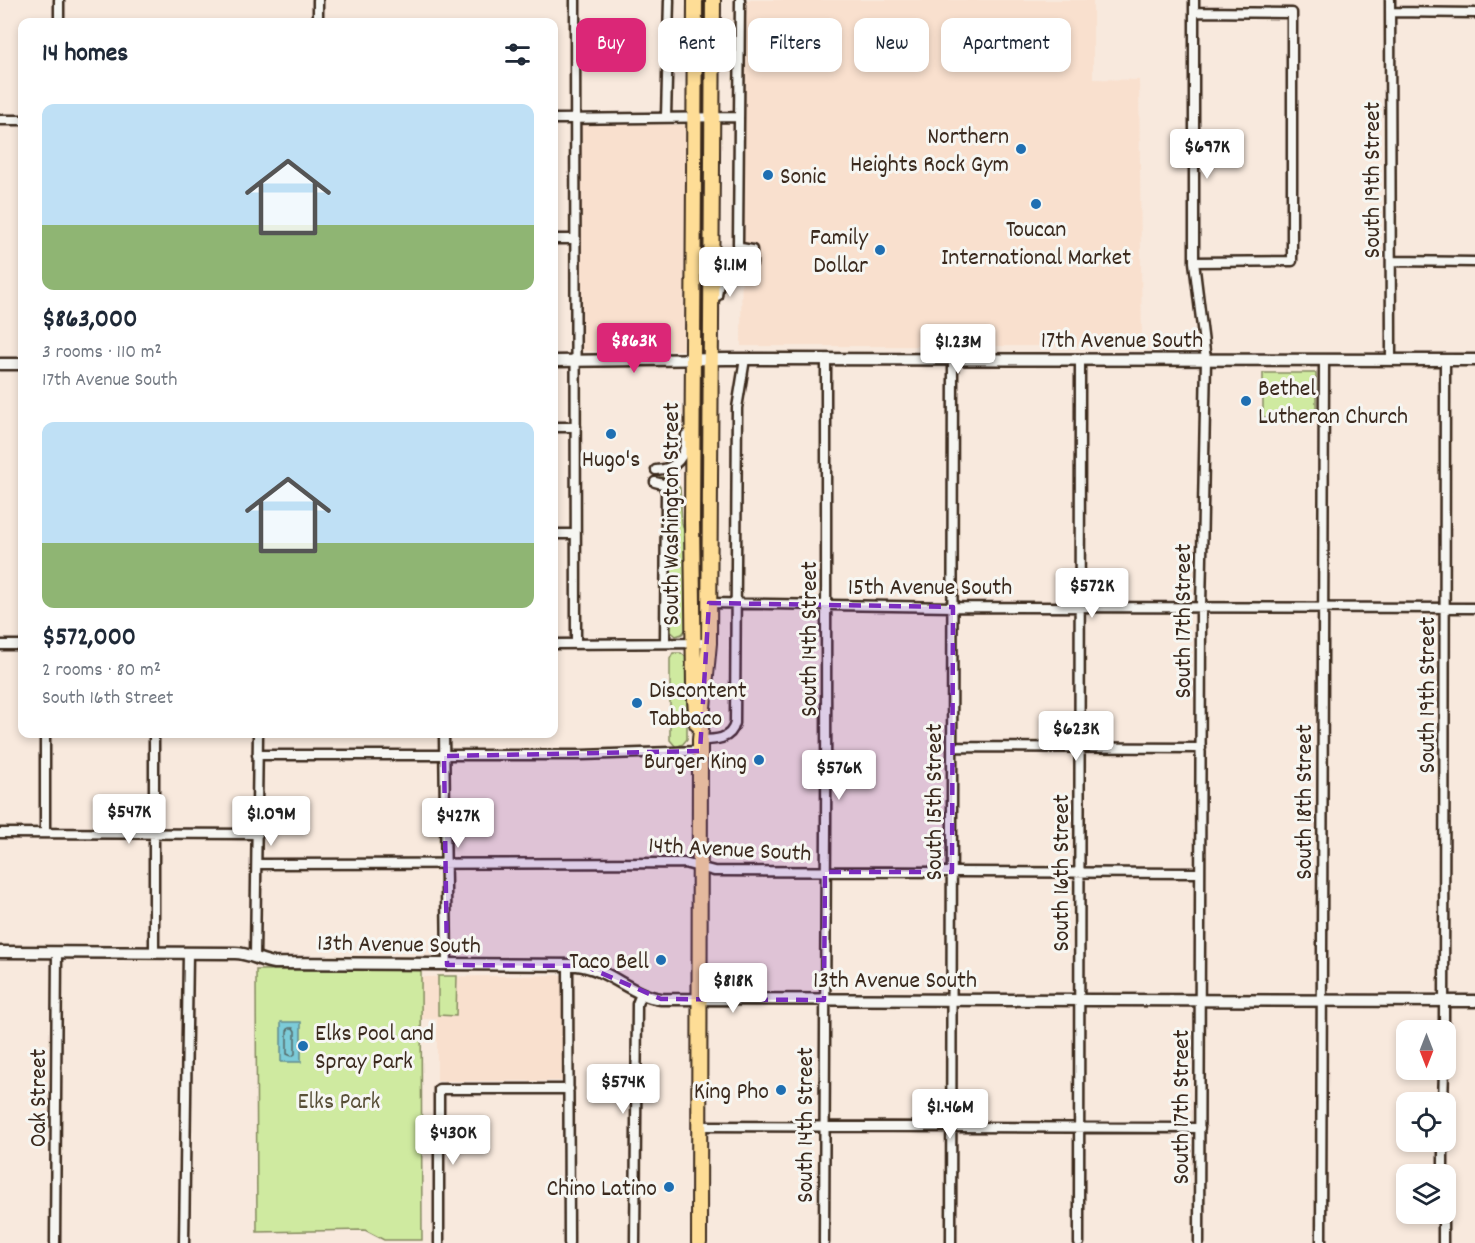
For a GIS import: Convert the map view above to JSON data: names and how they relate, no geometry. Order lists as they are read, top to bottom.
{
  "streets": {
    "main road": ["South Washington Street"],
    "street": [
      "South 19th Street",
      "17th Avenue South",
      "15th Avenue South",
      "South 17th Street",
      "South 14th Street",
      "South 15th Street",
      "South 18th Street",
      "14th Avenue South",
      "South 16th Street",
      "13th Avenue South",
      "Oak Street"
    ]
  },
  "crossings": [
    ["South 19th Street", "17th Avenue South"],
    ["South 19th Street", "15th Avenue South"],
    ["South 19th Street", "13th Avenue South"],
    ["17th Avenue South", "South Washington Street"],
    ["17th Avenue South", "South 17th Street"],
    ["17th Avenue South", "South 14th Street"],
    ["17th Avenue South", "South 15th Street"],
    ["17th Avenue South", "South 18th Street"],
    ["17th Avenue South", "South 16th Street"],
    ["South Washington Street", "15th Avenue South"],
    ["South Washington Street", "14th Avenue South"],
    ["South Washington Street", "13th Avenue South"],
    ["15th Avenue South", "South 17th Street"],
    ["15th Avenue South", "South 14th Street"],
    ["15th Avenue South", "South 15th Street"],
    ["15th Avenue South", "South 18th Street"],
    ["15th Avenue South", "South 16th Street"],
    ["South 17th Street", "14th Avenue South"],
    ["South 17th Street", "13th Avenue South"],
    ["South 14th Street", "14th Avenue South"],
    ["South 14th Street", "13th Avenue South"],
    ["South 15th Street", "14th Avenue South"],
    ["South 15th Street", "13th Avenue South"],
    ["South 18th Street", "13th Avenue South"],
    ["14th Avenue South", "South 16th Street"],
    ["South 16th Street", "13th Avenue South"],
    ["13th Avenue South", "Oak Street"]
  ],
  "parks": ["Elks Park"],
  "places": [
    "Northern Heights Rock Gym",
    "Sonic",
    "Toucan International Market",
    "Family Dollar",
    "Bethel Lutheran Church",
    "Hugo's",
    "Discontent Tabbaco",
    "Burger King",
    "Taco Bell",
    "Elks Pool and Spray Park",
    "King Pho",
    "Chino Latino"
  ],
  "north": "bottom",
  "page": {
    "chip": [
      "Buy",
      "Rent",
      "Filters",
      "New",
      "Apartment"
    ],
    "heading": "14 homes",
    "list": [
      {
        "name": "$863,000",
        "note": "3 rooms · 110 m² · 17th Avenue South"
      },
      {
        "name": "$572,000",
        "note": "2 rooms · 80 m² · South 16th Street"
      }
    ],
    "price": [
      "$697K",
      "$1.1M",
      "$863K",
      "$1.23M",
      "$572K",
      "$623K",
      "$576K",
      "$547K",
      "$1.09M",
      "$427K",
      "$818K",
      "$574K",
      "$1.46M",
      "$430K"
    ]
  }
}
